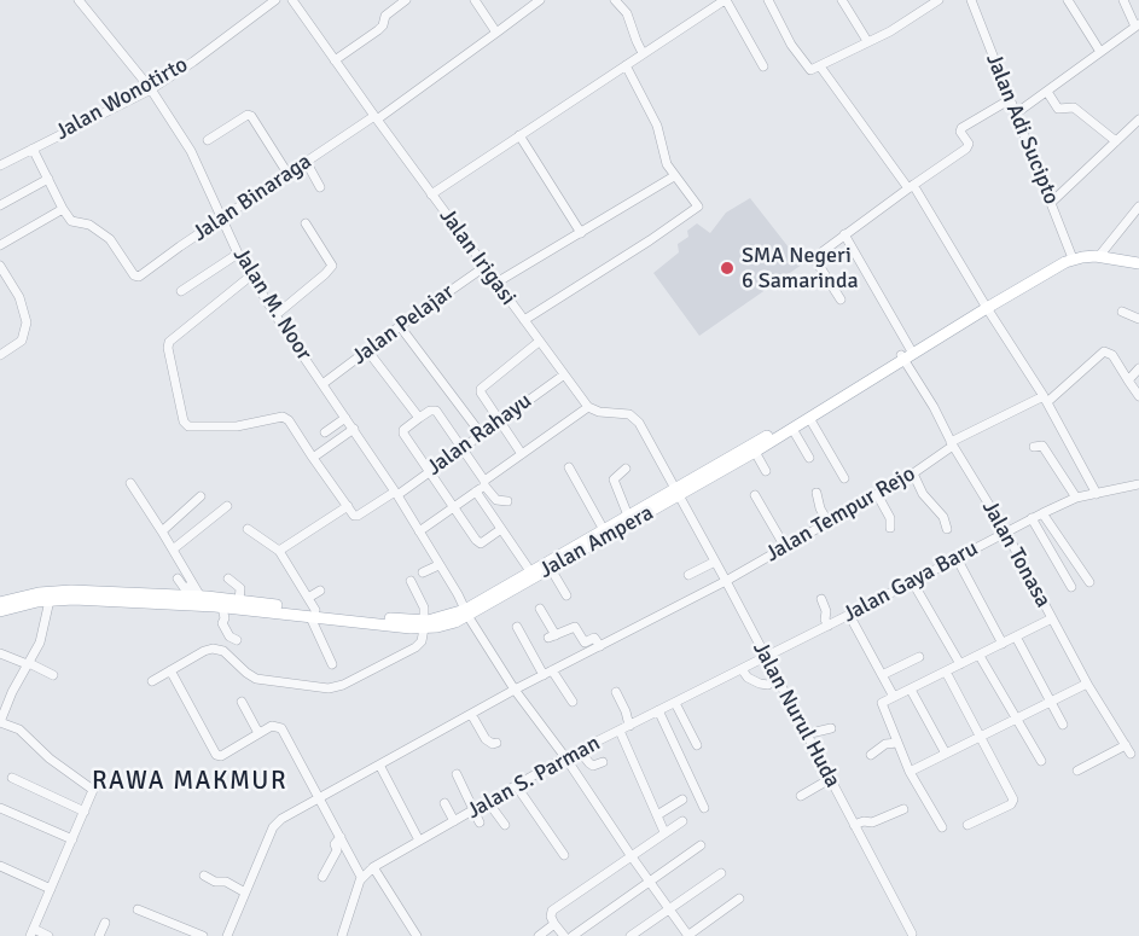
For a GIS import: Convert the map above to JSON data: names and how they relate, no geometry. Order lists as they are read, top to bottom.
{
  "streets": {
    "main road": ["Jalan Ampera"],
    "street": [
      "Jalan Wonotirto",
      "Jalan Adi Sucipto",
      "Jalan Binaraga",
      "Jalan Irigasi",
      "Jalan M. Noor",
      "Jalan Pelajar",
      "Jalan Rahayu",
      "Jalan Tempur Rejo",
      "Jalan Tonasa",
      "Jalan Gaya Baru",
      "Jalan Nurul Huda",
      "Jalan S. Parman"
    ]
  },
  "crossings": [
    ["Jalan Wonotirto", "Jalan M. Noor"],
    ["Jalan Adi Sucipto", "Jalan Ampera"],
    ["Jalan Binaraga", "Jalan Irigasi"],
    ["Jalan Binaraga", "Jalan M. Noor"],
    ["Jalan Irigasi", "Jalan Pelajar"],
    ["Jalan Irigasi", "Jalan Rahayu"],
    ["Jalan M. Noor", "Jalan Pelajar"],
    ["Jalan M. Noor", "Jalan Rahayu"],
    ["Jalan M. Noor", "Jalan Tempur Rejo"],
    ["Jalan M. Noor", "Jalan Ampera"],
    ["Jalan M. Noor", "Jalan S. Parman"],
    ["Jalan Tempur Rejo", "Jalan Tonasa"],
    ["Jalan Tempur Rejo", "Jalan Nurul Huda"],
    ["Jalan Ampera", "Jalan Tonasa"],
    ["Jalan Ampera", "Jalan Nurul Huda"],
    ["Jalan Tonasa", "Jalan Gaya Baru"],
    ["Jalan Gaya Baru", "Jalan Nurul Huda"],
    ["Jalan Gaya Baru", "Jalan S. Parman"],
    ["Jalan Nurul Huda", "Jalan S. Parman"]
  ],
  "districts": ["RAWA MAKMUR"],
  "places": ["SMA Negeri 6 Samarinda"]
}
